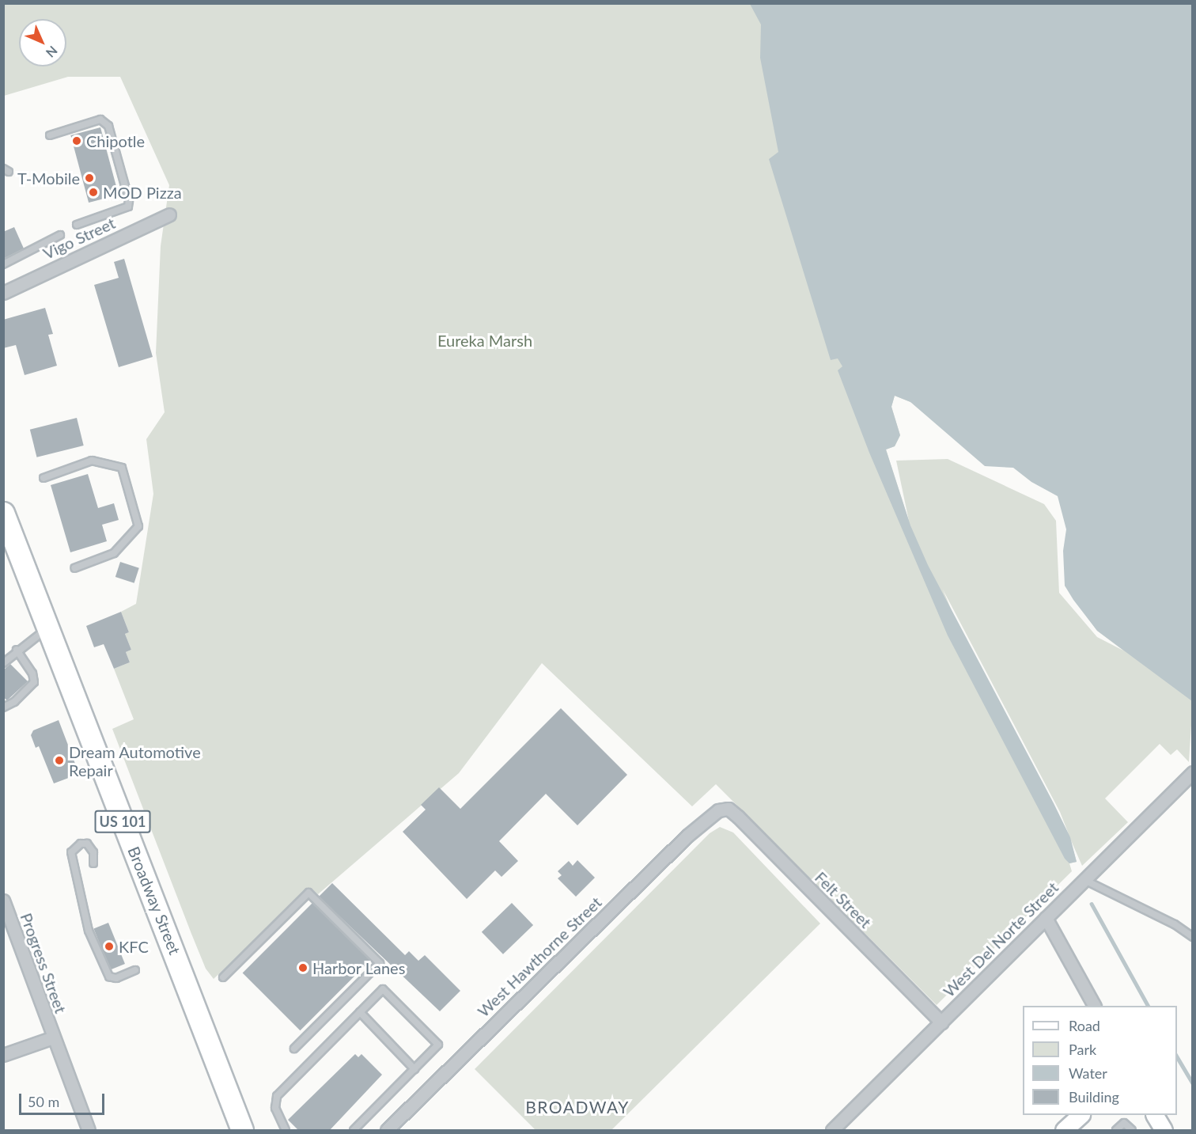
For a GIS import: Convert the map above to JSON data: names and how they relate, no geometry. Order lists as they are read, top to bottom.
{
  "streets": {
    "highway": ["US 101", "Broadway Street"],
    "street": [
      "Vigo Street",
      "Felt Street",
      "West Del Norte Street",
      "West Hawthorne Street",
      "Progress Street"
    ]
  },
  "crossings": [
    ["Felt Street", "West Del Norte Street"],
    ["Felt Street", "West Hawthorne Street"]
  ],
  "districts": ["BROADWAY"],
  "parks": ["Eureka Marsh"],
  "places": [
    "Chipotle",
    "T-Mobile",
    "MOD Pizza",
    "Dream Automotive Repair",
    "KFC",
    "Harbor Lanes"
  ],
  "legend": [
    "Road",
    "Park",
    "Water",
    "Building"
  ],
  "scale_bar": "50 m",
  "north": "bottom right"
}
